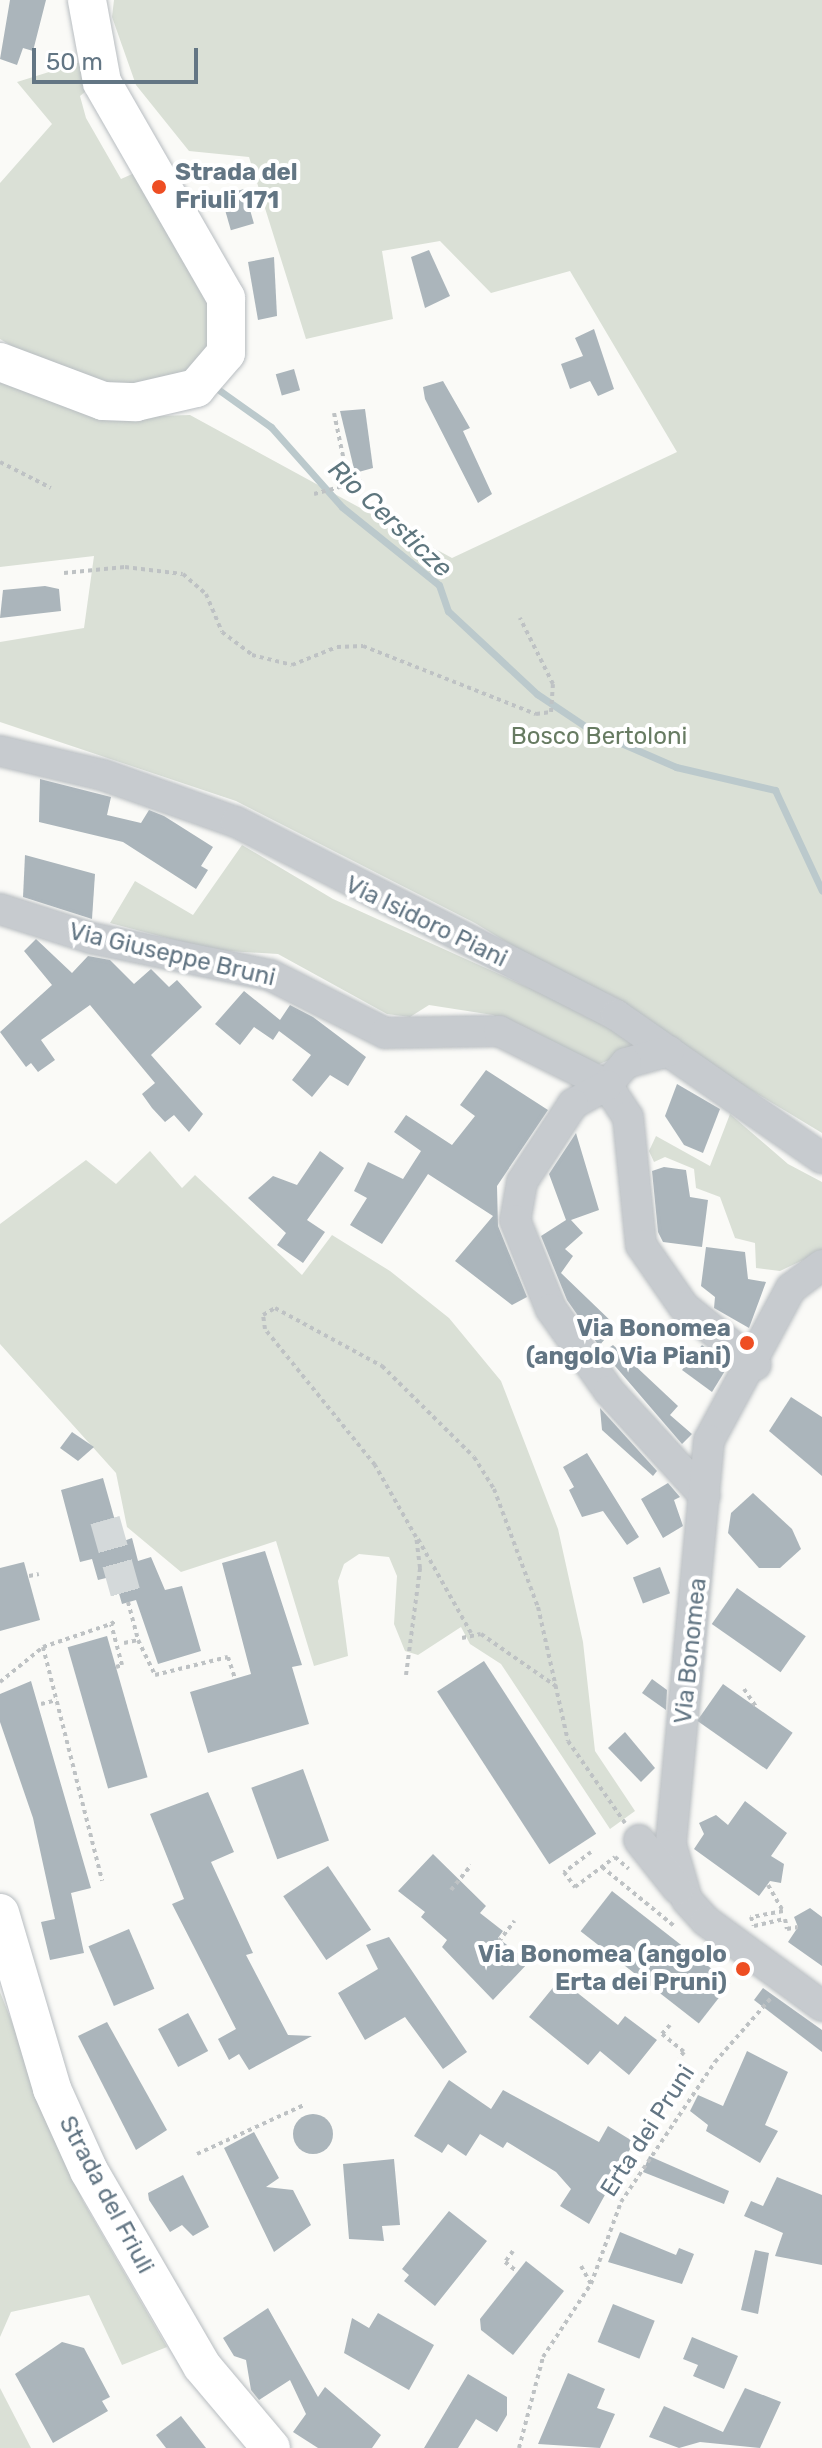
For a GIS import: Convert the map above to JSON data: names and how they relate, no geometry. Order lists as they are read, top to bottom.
{
  "streets": {
    "main road": ["Strada del Friuli"],
    "street": ["Via Isidoro Piani", "Via Giuseppe Bruni", "Via Bonomea"],
    "path": ["Erta dei Pruni"]
  },
  "water": ["Rio Cersticze"],
  "parks": ["Bosco Bertoloni"],
  "places": ["Strada del Friuli 171", "Via Bonomea (angolo Via Piani)", "Via Bonomea (angolo Erta dei Pruni)"],
  "scale_bar": "50 m"
}
